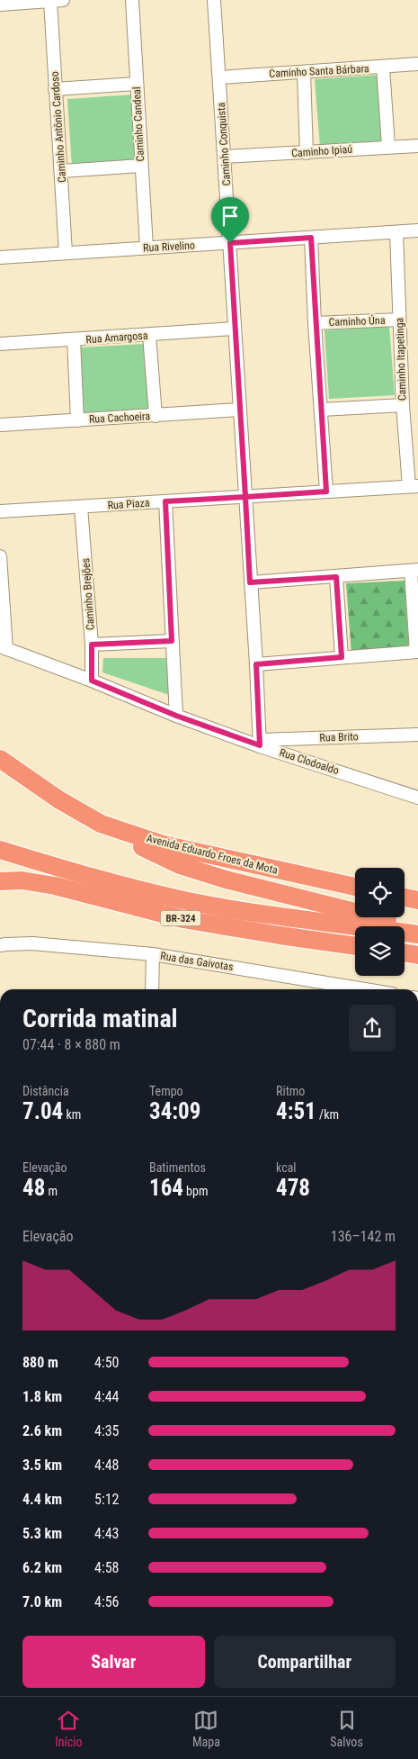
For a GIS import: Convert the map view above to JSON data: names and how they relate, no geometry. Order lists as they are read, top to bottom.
{
  "streets": {
    "highway": ["Avenida Eduardo Froes da Mota", "BR-324"],
    "street": [
      "Caminho Santa Bárbara",
      "Caminho Candeal",
      "Caminho Antônio Cardoso",
      "Caminho Conquista",
      "Caminho Ipiaú",
      "Rua Rivelino",
      "Caminho Úna",
      "Rua Amargosa",
      "Caminho Itapetinga",
      "Rua Cachoeira",
      "Rua Piaza",
      "Caminho Brejões",
      "Rua Brito",
      "Rua Clodoaldo",
      "Rua das Gaivotas"
    ]
  },
  "crossings": [
    ["Caminho Santa Bárbara", "Caminho Conquista"],
    ["Caminho Candeal", "Rua Rivelino"],
    ["Caminho Antônio Cardoso", "Rua Rivelino"],
    ["Caminho Conquista", "Caminho Ipiaú"],
    ["Caminho Conquista", "Rua Rivelino"],
    ["Caminho Conquista", "Rua Amargosa"],
    ["Caminho Conquista", "Rua Cachoeira"],
    ["Caminho Conquista", "Rua Piaza"],
    ["Caminho Conquista", "Rua Brito"],
    ["Caminho Conquista", "Rua Clodoaldo"],
    ["Rua Rivelino", "Caminho Itapetinga"],
    ["Caminho Úna", "Caminho Itapetinga"],
    ["Caminho Itapetinga", "Rua Piaza"],
    ["Rua Piaza", "Caminho Brejões"],
    ["Caminho Brejões", "Rua Clodoaldo"],
    ["Rua Brito", "Rua Clodoaldo"]
  ],
  "page": {
    "heading": ["Corrida matinal", "07:44 · 8 × 880 m"],
    "stats": [
      ["Distância", "7.04 km"],
      ["Tempo", "34:09"],
      ["Ritmo", "4:51 /km"],
      ["Elevação", "48 m"],
      ["Batimentos", "164 bpm"],
      ["kcal", "478"]
    ],
    "chart": ["Elevação", "136–142 m"],
    "list": [
      {
        "name": "880 m",
        "note": "4:50"
      },
      {
        "name": "1.8 km",
        "note": "4:44"
      },
      {
        "name": "2.6 km",
        "note": "4:35"
      },
      {
        "name": "3.5 km",
        "note": "4:48"
      },
      {
        "name": "4.4 km",
        "note": "5:12"
      },
      {
        "name": "5.3 km",
        "note": "4:43"
      },
      {
        "name": "6.2 km",
        "note": "4:58"
      },
      {
        "name": "7.0 km",
        "note": "4:56"
      }
    ],
    "buttons": ["Salvar", "Compartilhar"],
    "tabs": ["Início", "Mapa", "Salvos"]
  }
}
